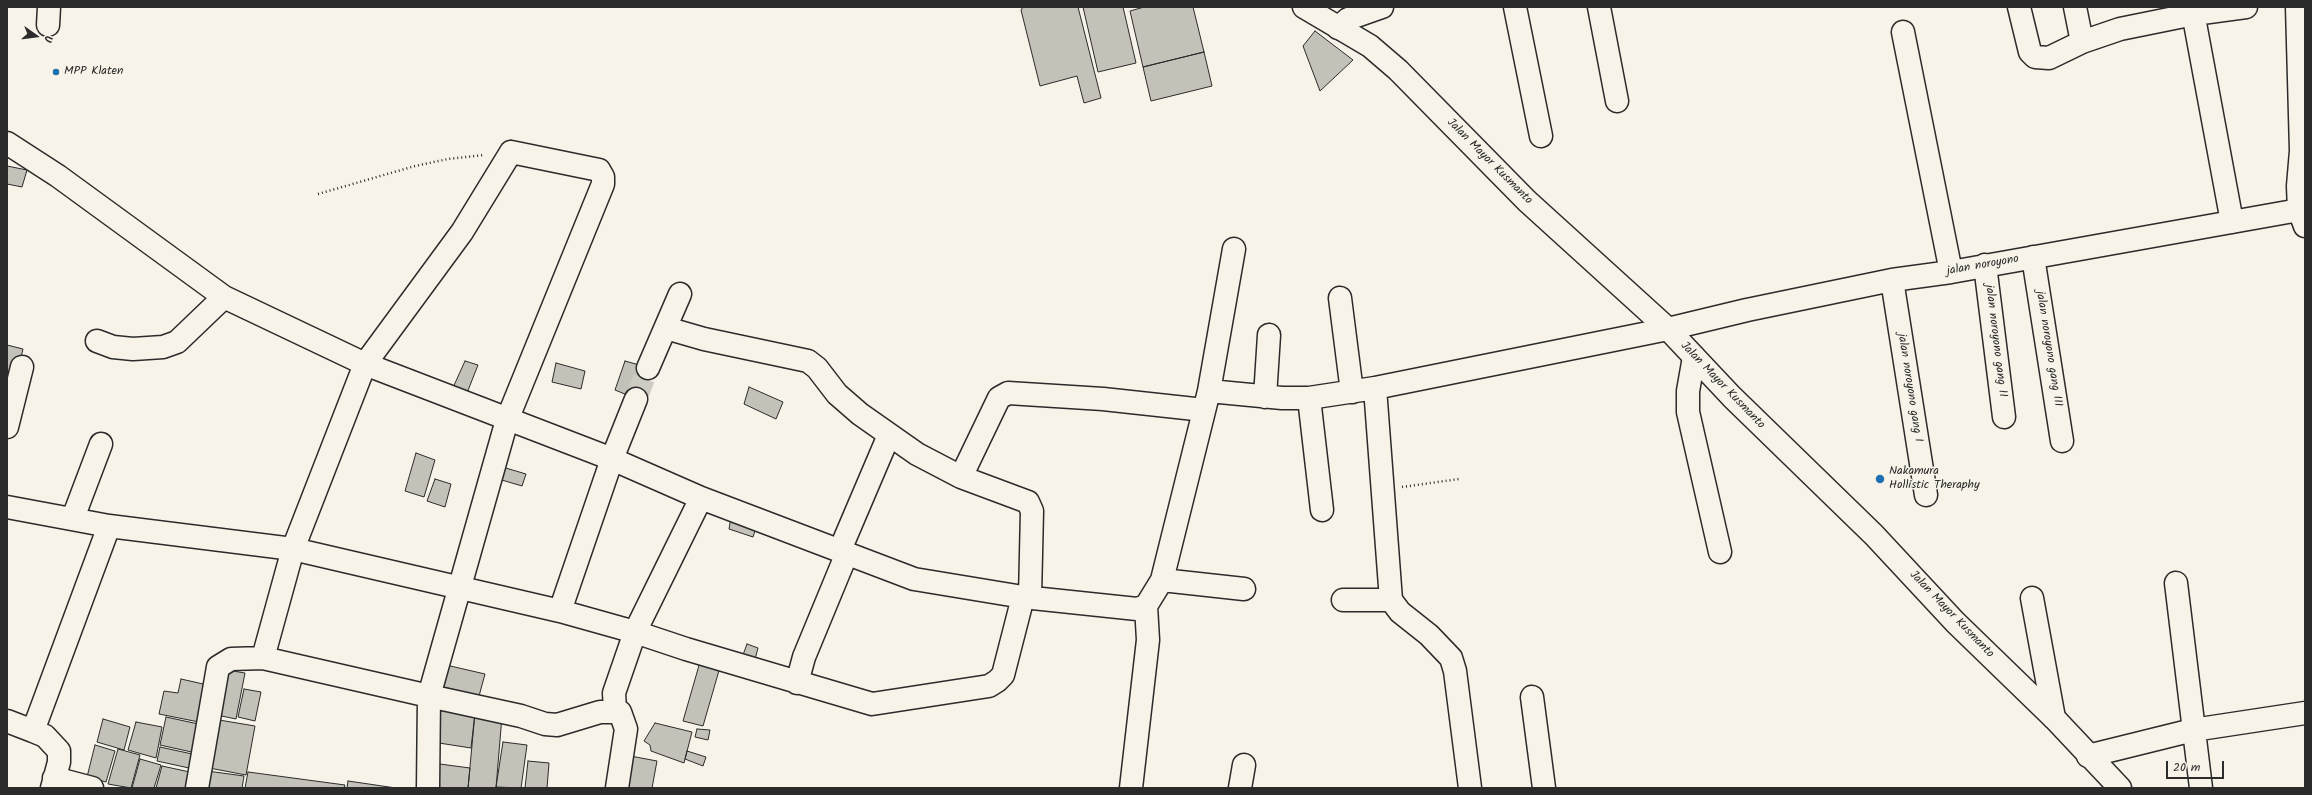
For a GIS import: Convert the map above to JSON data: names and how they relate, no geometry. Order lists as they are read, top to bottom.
{
  "streets": {
    "street": [
      "Jalan Mayor Kusmanto",
      "jalan noroyono",
      "jalan noroyono gang II",
      "jalan noroyono gang III",
      "jalan noroyono gang I"
    ]
  },
  "crossings": [
    ["Jalan Mayor Kusmanto", "jalan noroyono"],
    ["jalan noroyono", "jalan noroyono gang II"],
    ["jalan noroyono", "jalan noroyono gang III"],
    ["jalan noroyono", "jalan noroyono gang I"]
  ],
  "places": ["MPP Klaten", "Nakamura Hollistic Theraphy"],
  "scale_bar": "20 m",
  "north": "right"
}
